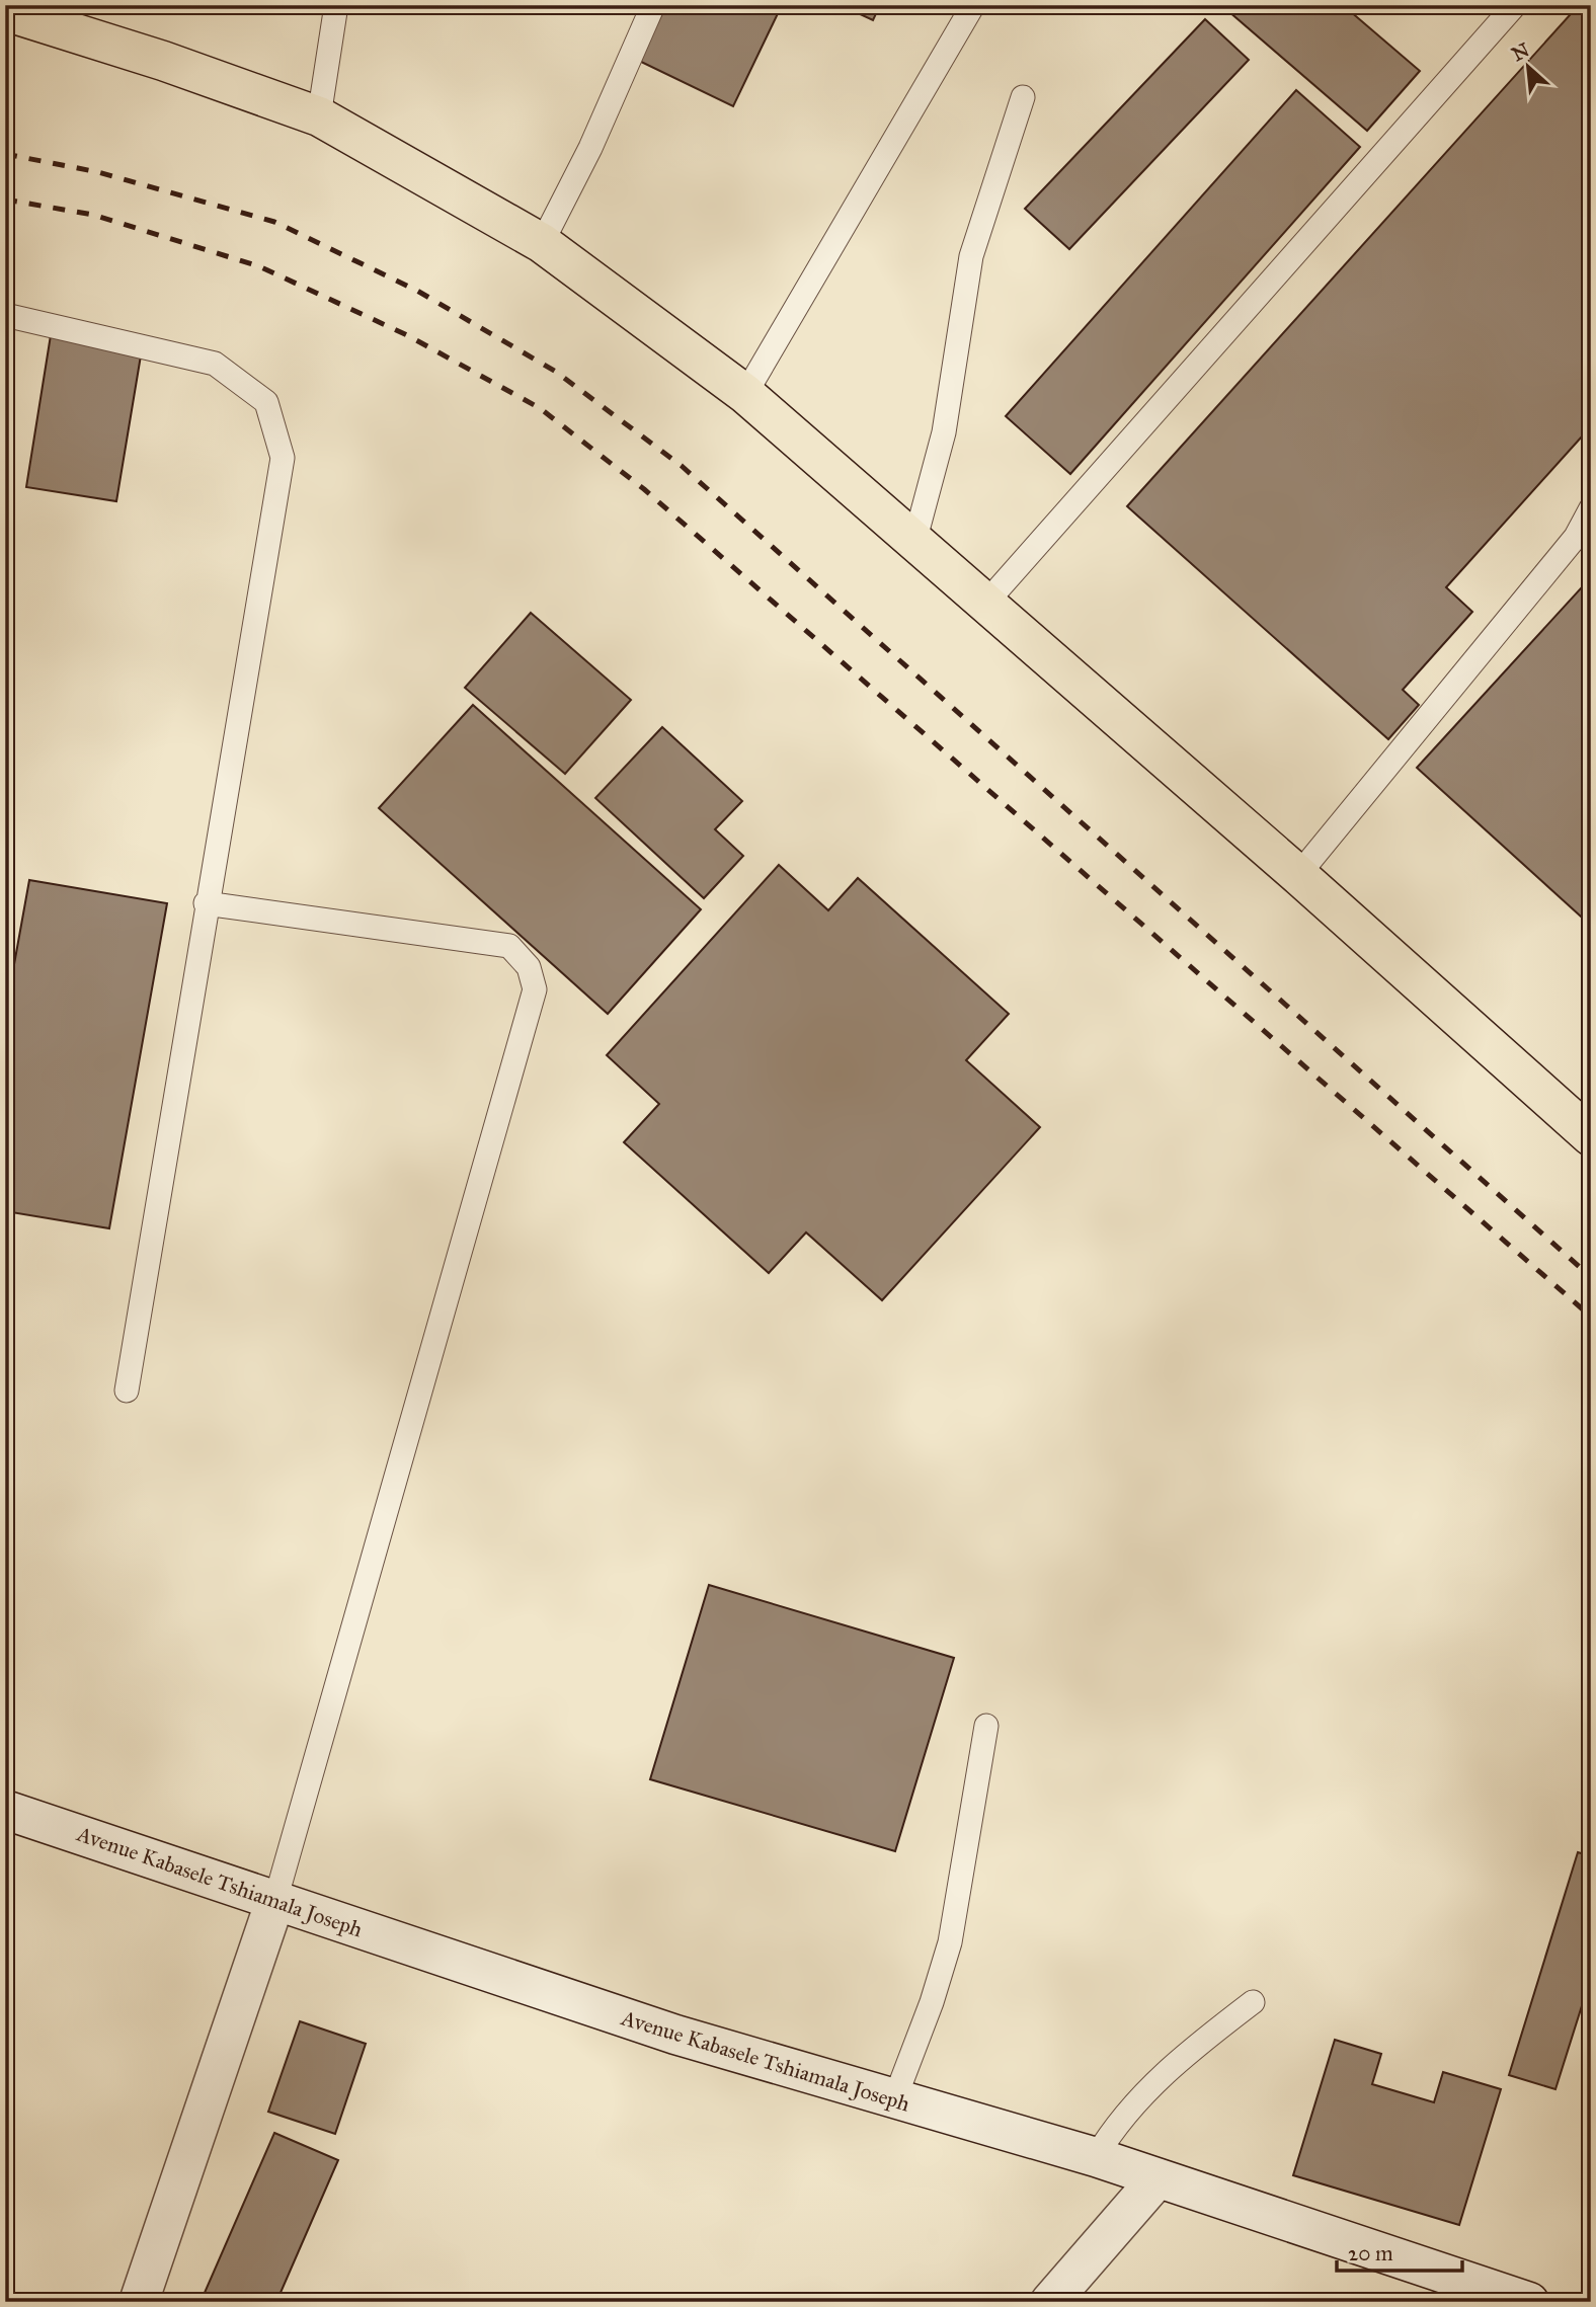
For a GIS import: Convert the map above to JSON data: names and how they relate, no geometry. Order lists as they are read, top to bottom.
{
  "streets": {
    "main road": ["Avenue Kabasele Tshiamala Joseph"]
  },
  "scale_bar": "20 m",
  "north": "top left"
}
